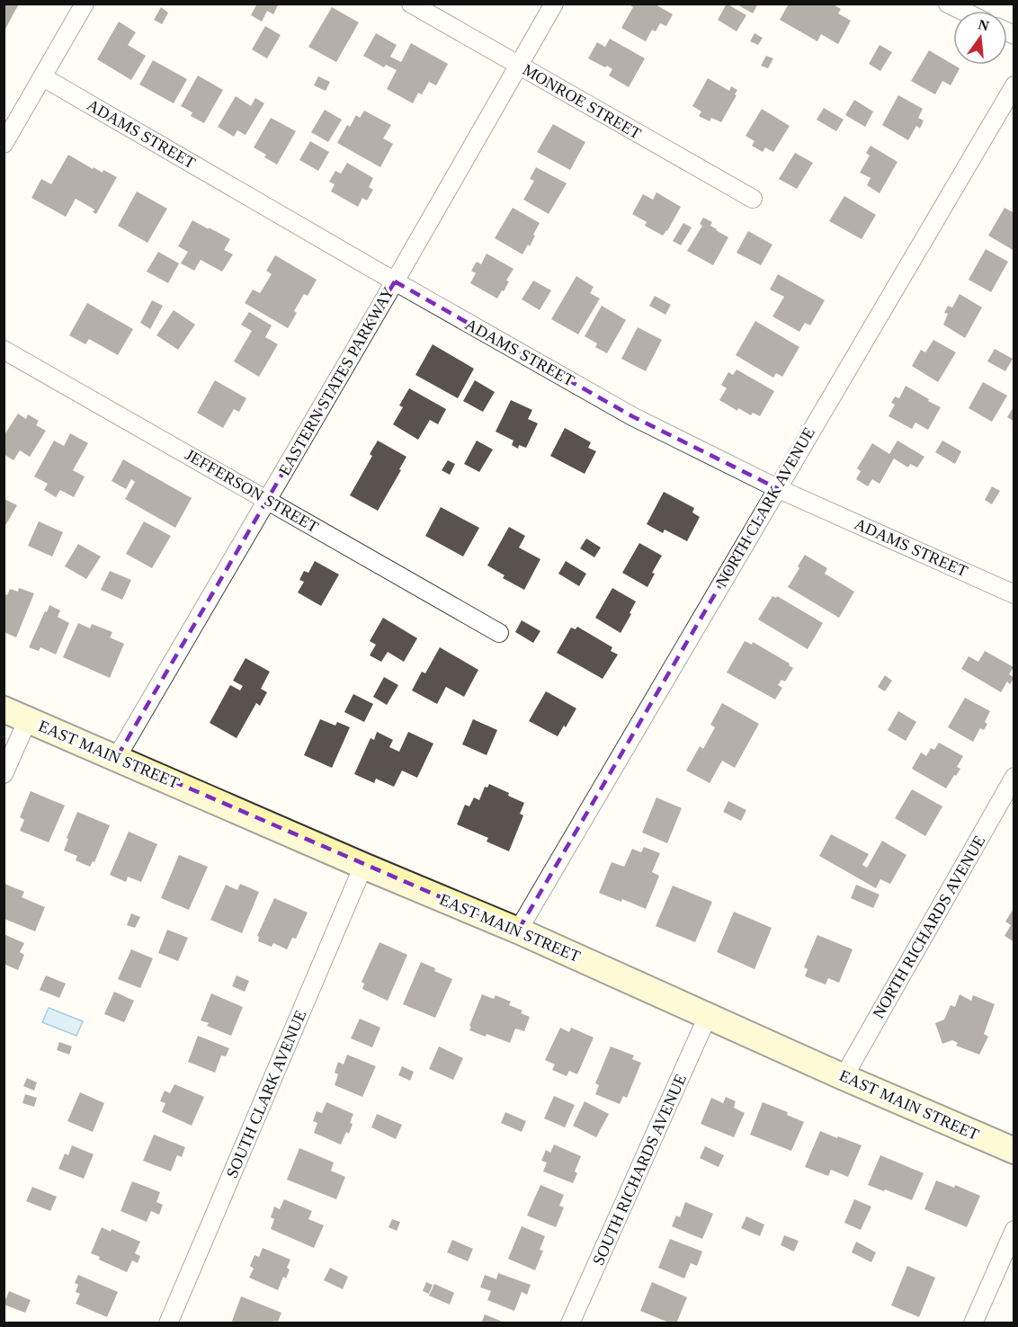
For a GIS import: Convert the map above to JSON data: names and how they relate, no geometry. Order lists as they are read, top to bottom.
{
  "streets": {
    "street": [
      "MONROE STREET",
      "ADAMS STREET",
      "EASTERN STATES PARKWAY",
      "JEFFERSON STREET",
      "NORTH CLARK AVENUE",
      "EAST MAIN STREET",
      "NORTH RICHARDS AVENUE",
      "SOUTH CLARK AVENUE",
      "SOUTH RICHARDS AVENUE"
    ]
  },
  "crossings": [
    ["MONROE STREET", "EASTERN STATES PARKWAY"],
    ["ADAMS STREET", "EASTERN STATES PARKWAY"],
    ["ADAMS STREET", "NORTH CLARK AVENUE"],
    ["EASTERN STATES PARKWAY", "JEFFERSON STREET"],
    ["EASTERN STATES PARKWAY", "EAST MAIN STREET"],
    ["NORTH CLARK AVENUE", "EAST MAIN STREET"],
    ["EAST MAIN STREET", "NORTH RICHARDS AVENUE"],
    ["EAST MAIN STREET", "SOUTH CLARK AVENUE"],
    ["EAST MAIN STREET", "SOUTH RICHARDS AVENUE"]
  ],
  "north": "top"
}
